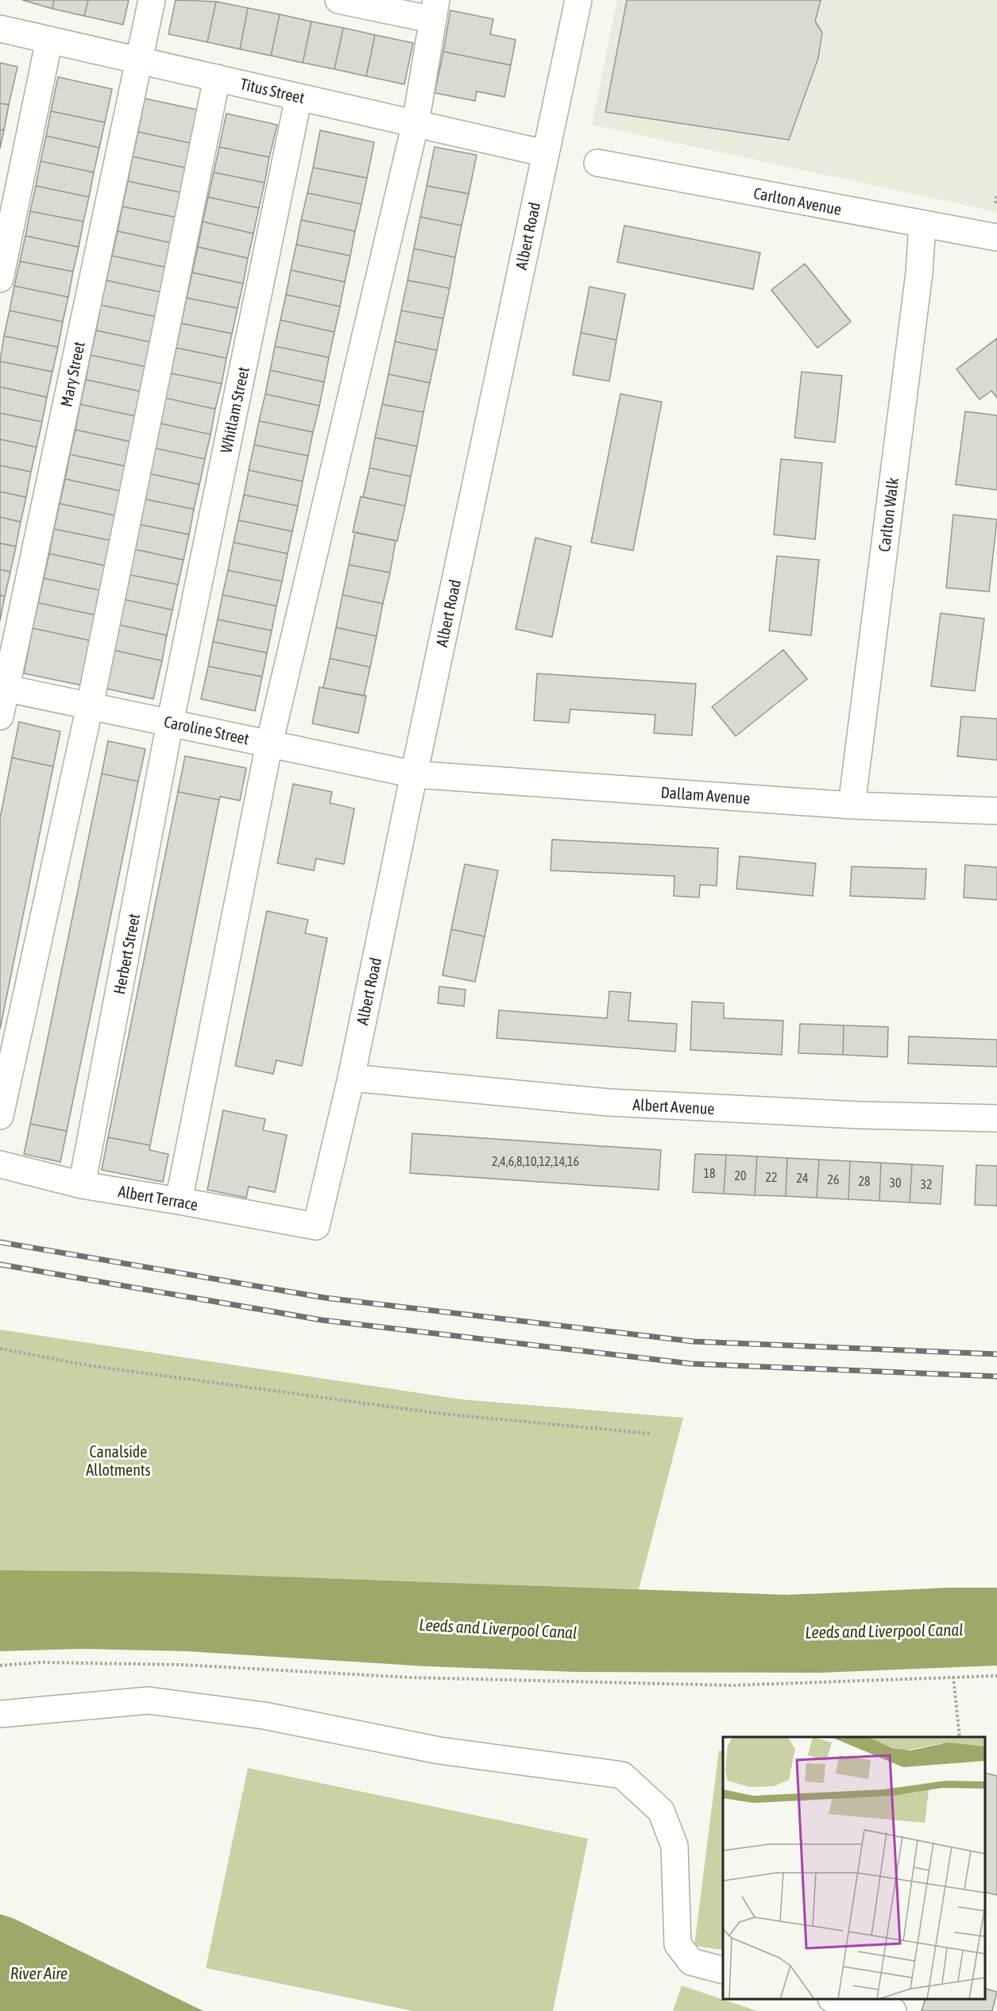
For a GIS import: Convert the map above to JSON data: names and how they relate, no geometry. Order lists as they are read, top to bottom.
{
  "streets": {
    "street": [
      "Titus Street",
      "Carlton Avenue",
      "Albert Road",
      "Mary Street",
      "Whitlam Street",
      "Carlton Walk",
      "Caroline Street",
      "Dallam Avenue",
      "Herbert Street",
      "Albert Avenue",
      "Albert Terrace"
    ]
  },
  "crossings": [
    ["Titus Street", "Albert Road"],
    ["Titus Street", "Mary Street"],
    ["Titus Street", "Whitlam Street"],
    ["Carlton Avenue", "Carlton Walk"],
    ["Albert Road", "Caroline Street"],
    ["Albert Road", "Dallam Avenue"],
    ["Albert Road", "Albert Avenue"],
    ["Albert Road", "Albert Terrace"],
    ["Mary Street", "Caroline Street"],
    ["Whitlam Street", "Caroline Street"],
    ["Whitlam Street", "Herbert Street"],
    ["Carlton Walk", "Dallam Avenue"],
    ["Caroline Street", "Dallam Avenue"],
    ["Caroline Street", "Herbert Street"],
    ["Herbert Street", "Albert Terrace"]
  ],
  "water": ["Leeds and Liverpool Canal", "River Aire"],
  "parks": ["Canalside Allotments"],
  "house_numbers": [
    "2,4,6,8,10,12,14,16",
    "18",
    "20",
    "22",
    "24",
    "26",
    "28",
    "30",
    "32"
  ]
}
